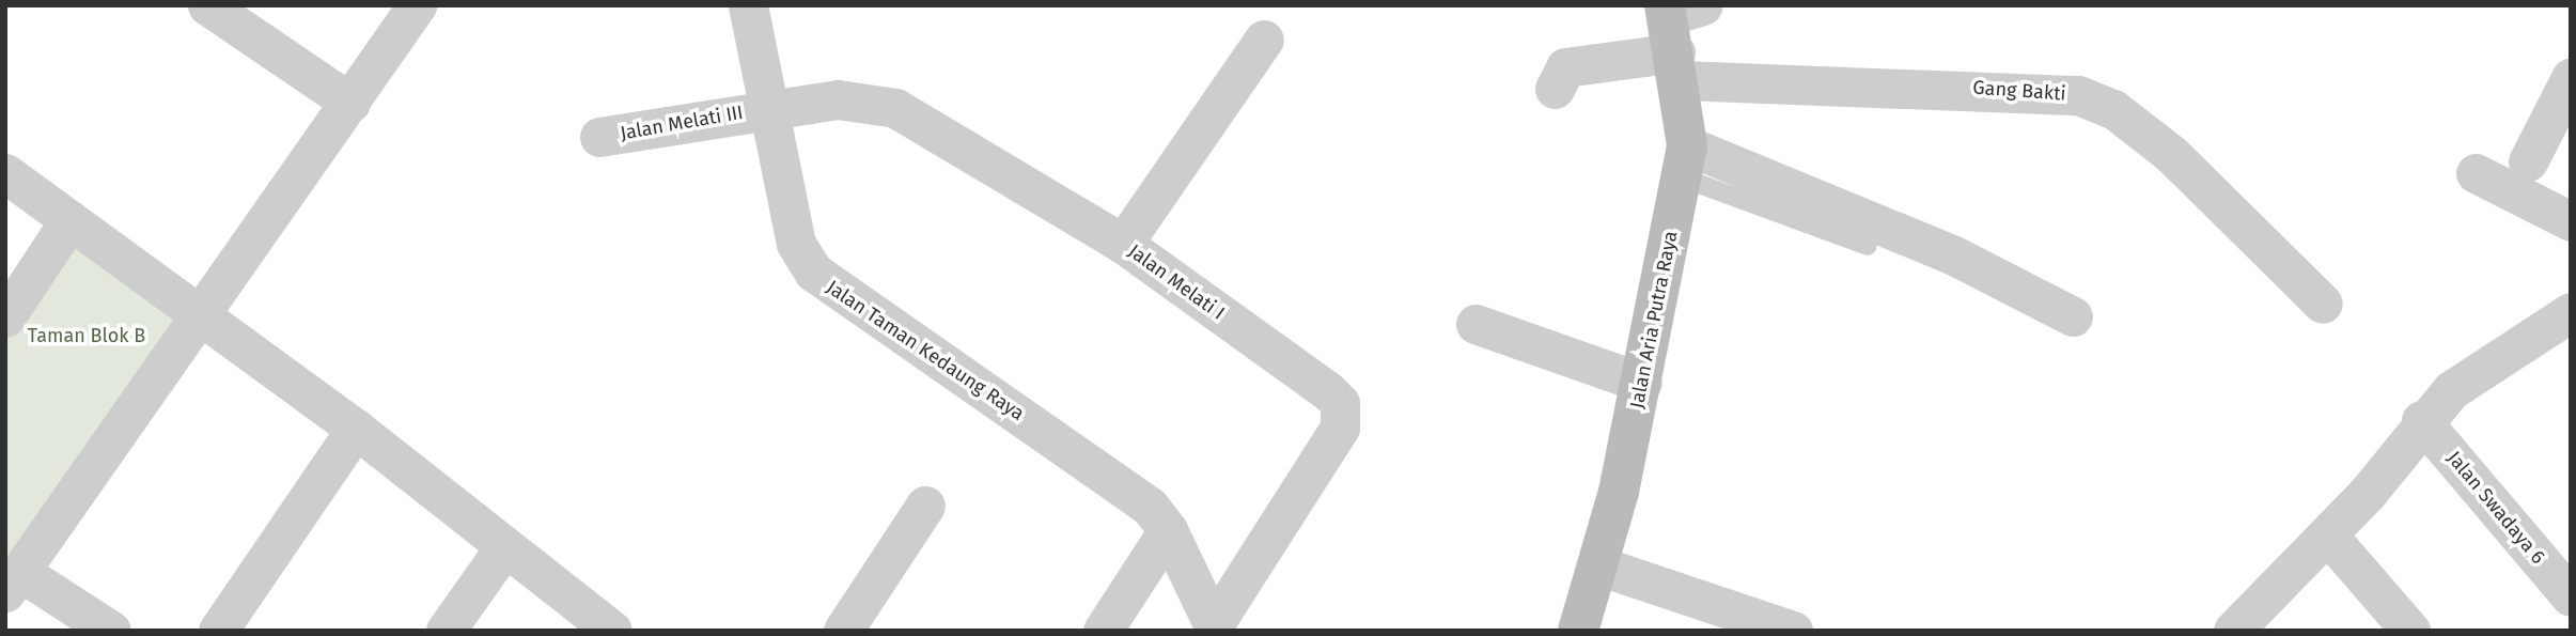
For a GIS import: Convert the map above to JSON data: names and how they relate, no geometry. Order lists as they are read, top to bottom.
{
  "streets": {
    "main road": ["Jalan Aria Putra Raya"],
    "street": [
      "Gang Bakti",
      "Jalan Melati III",
      "Jalan Melati I",
      "Jalan Taman Kedaung Raya",
      "Jalan Swadaya 6"
    ]
  },
  "crossings": [
    ["Gang Bakti", "Jalan Aria Putra Raya"],
    ["Jalan Melati III", "Jalan Melati I"],
    ["Jalan Melati III", "Jalan Taman Kedaung Raya"],
    ["Jalan Melati I", "Jalan Taman Kedaung Raya"]
  ],
  "parks": ["Taman Blok B"]
}
